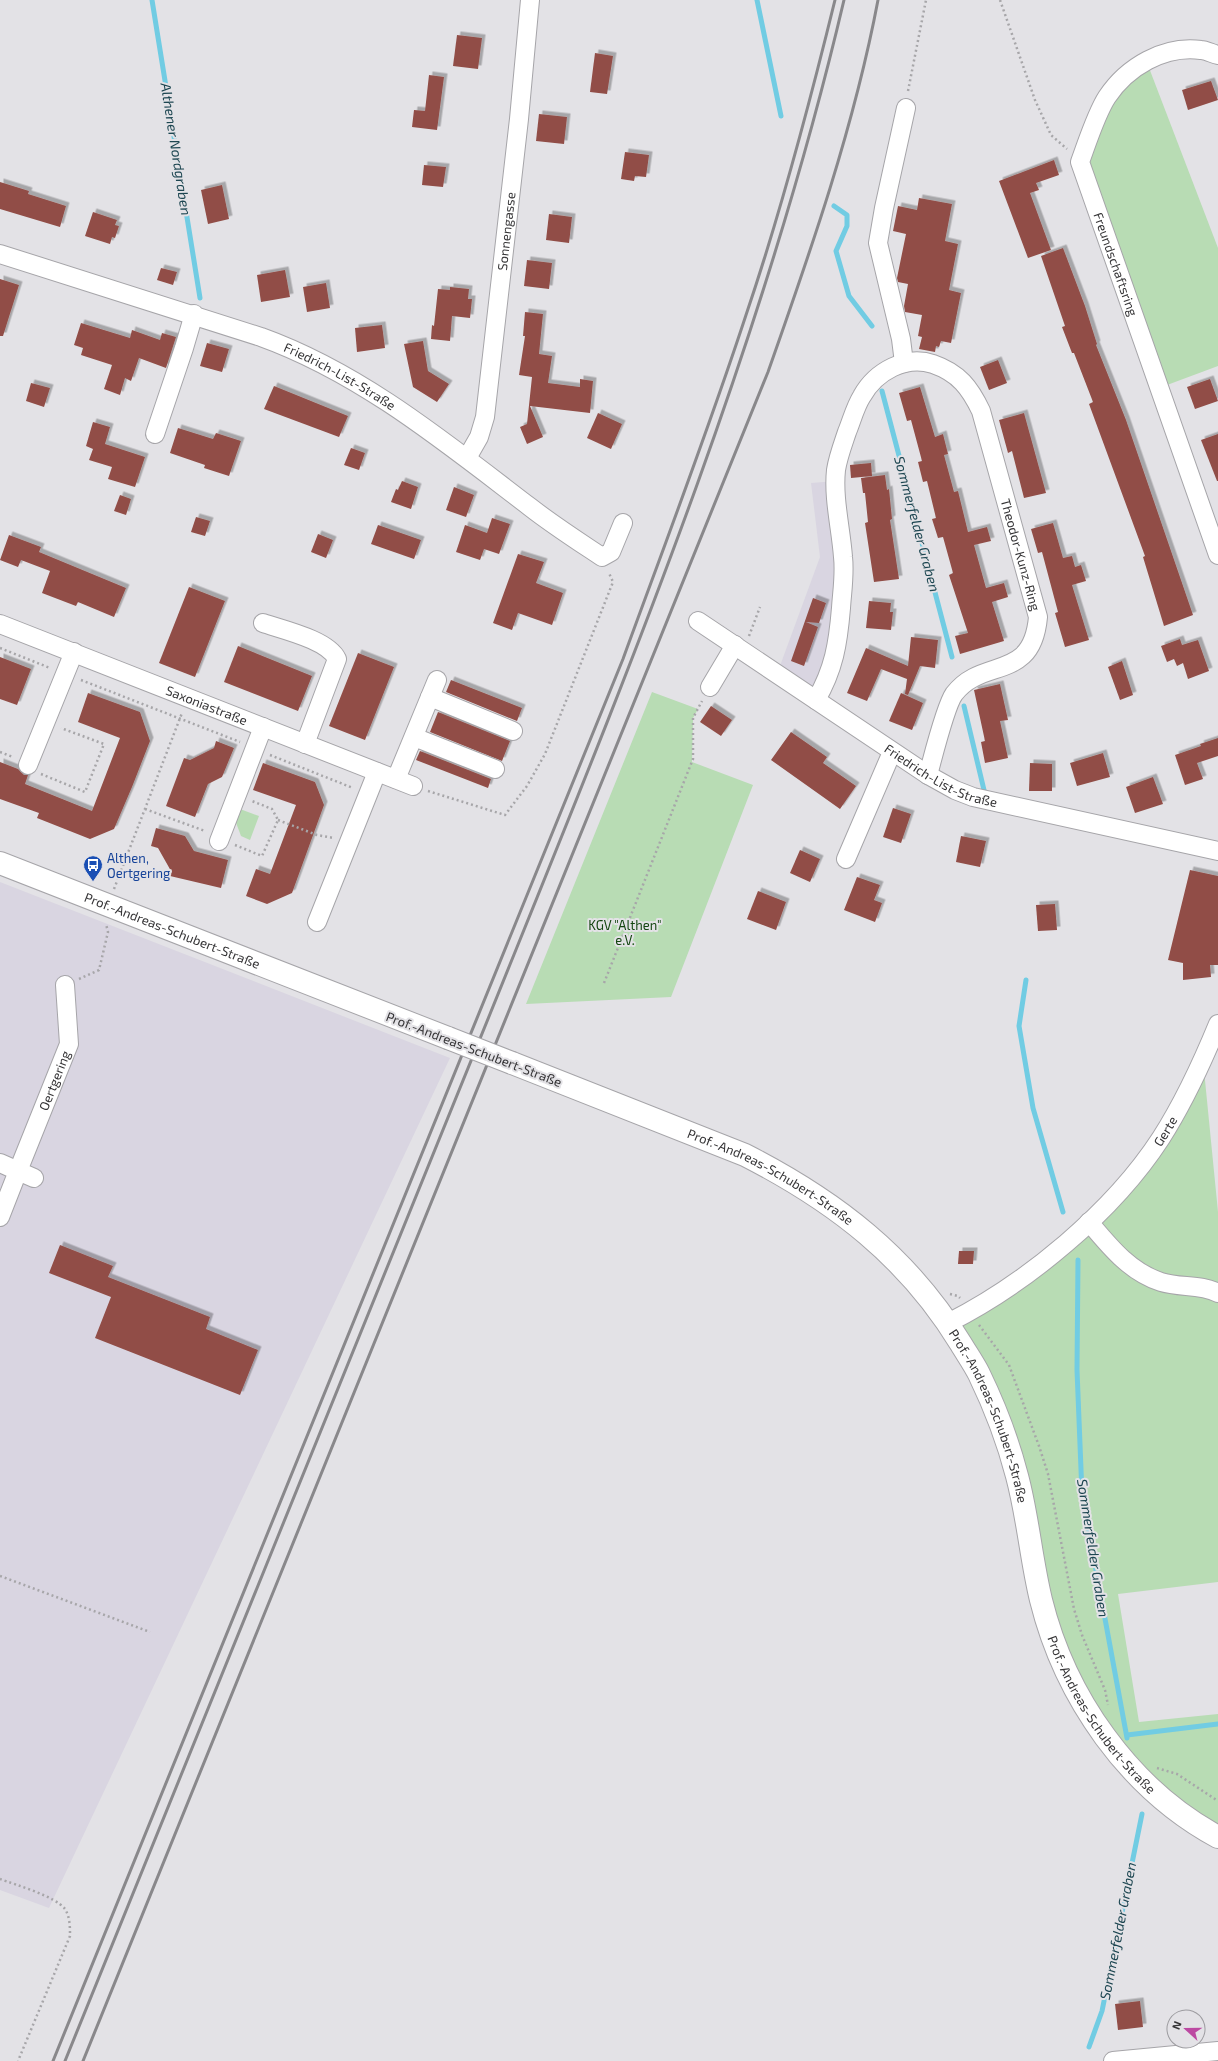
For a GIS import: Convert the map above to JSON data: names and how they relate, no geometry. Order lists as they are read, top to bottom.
{
  "streets": {
    "main road": ["Prof.-Andreas-Schubert-Straße"],
    "street": [
      "Sonnengasse",
      "Freundschaftsring",
      "Friedrich-List-Straße",
      "Theodor-Kunz-Ring",
      "Saxoniastraße",
      "Oertgering",
      "Gerte"
    ]
  },
  "crossings": [
    ["Sonnengasse", "Friedrich-List-Straße"],
    ["Friedrich-List-Straße", "Theodor-Kunz-Ring"],
    ["Prof.-Andreas-Schubert-Straße", "Gerte"]
  ],
  "water": ["Althener Nordgraben", "Sommerfelder Graben"],
  "parks": ["KGV \"Althen\" e.V."],
  "places": {
    "bus stop": ["Althen, Oertgering"]
  },
  "north": "left"
}
